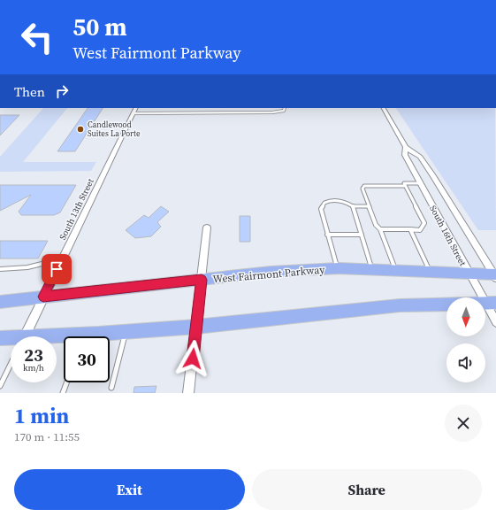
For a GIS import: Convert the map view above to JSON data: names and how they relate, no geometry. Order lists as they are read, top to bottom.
{
  "streets": {
    "main road": ["West Fairmont Parkway"],
    "street": ["South 13th Street", "South 16th Street"]
  },
  "crossings": [
    ["South 13th Street", "West Fairmont Parkway"],
    ["South 16th Street", "West Fairmont Parkway"]
  ],
  "places": ["Candlewood Suites La Porte"],
  "north": "bottom",
  "page": {
    "turn": ["50 m", "West Fairmont Parkway"],
    "then": "Then",
    "speed": "23 km/h",
    "limit": "30",
    "heading": ["1 min", "170 m · 11:55"],
    "buttons": ["Exit", "Share"]
  }
}
